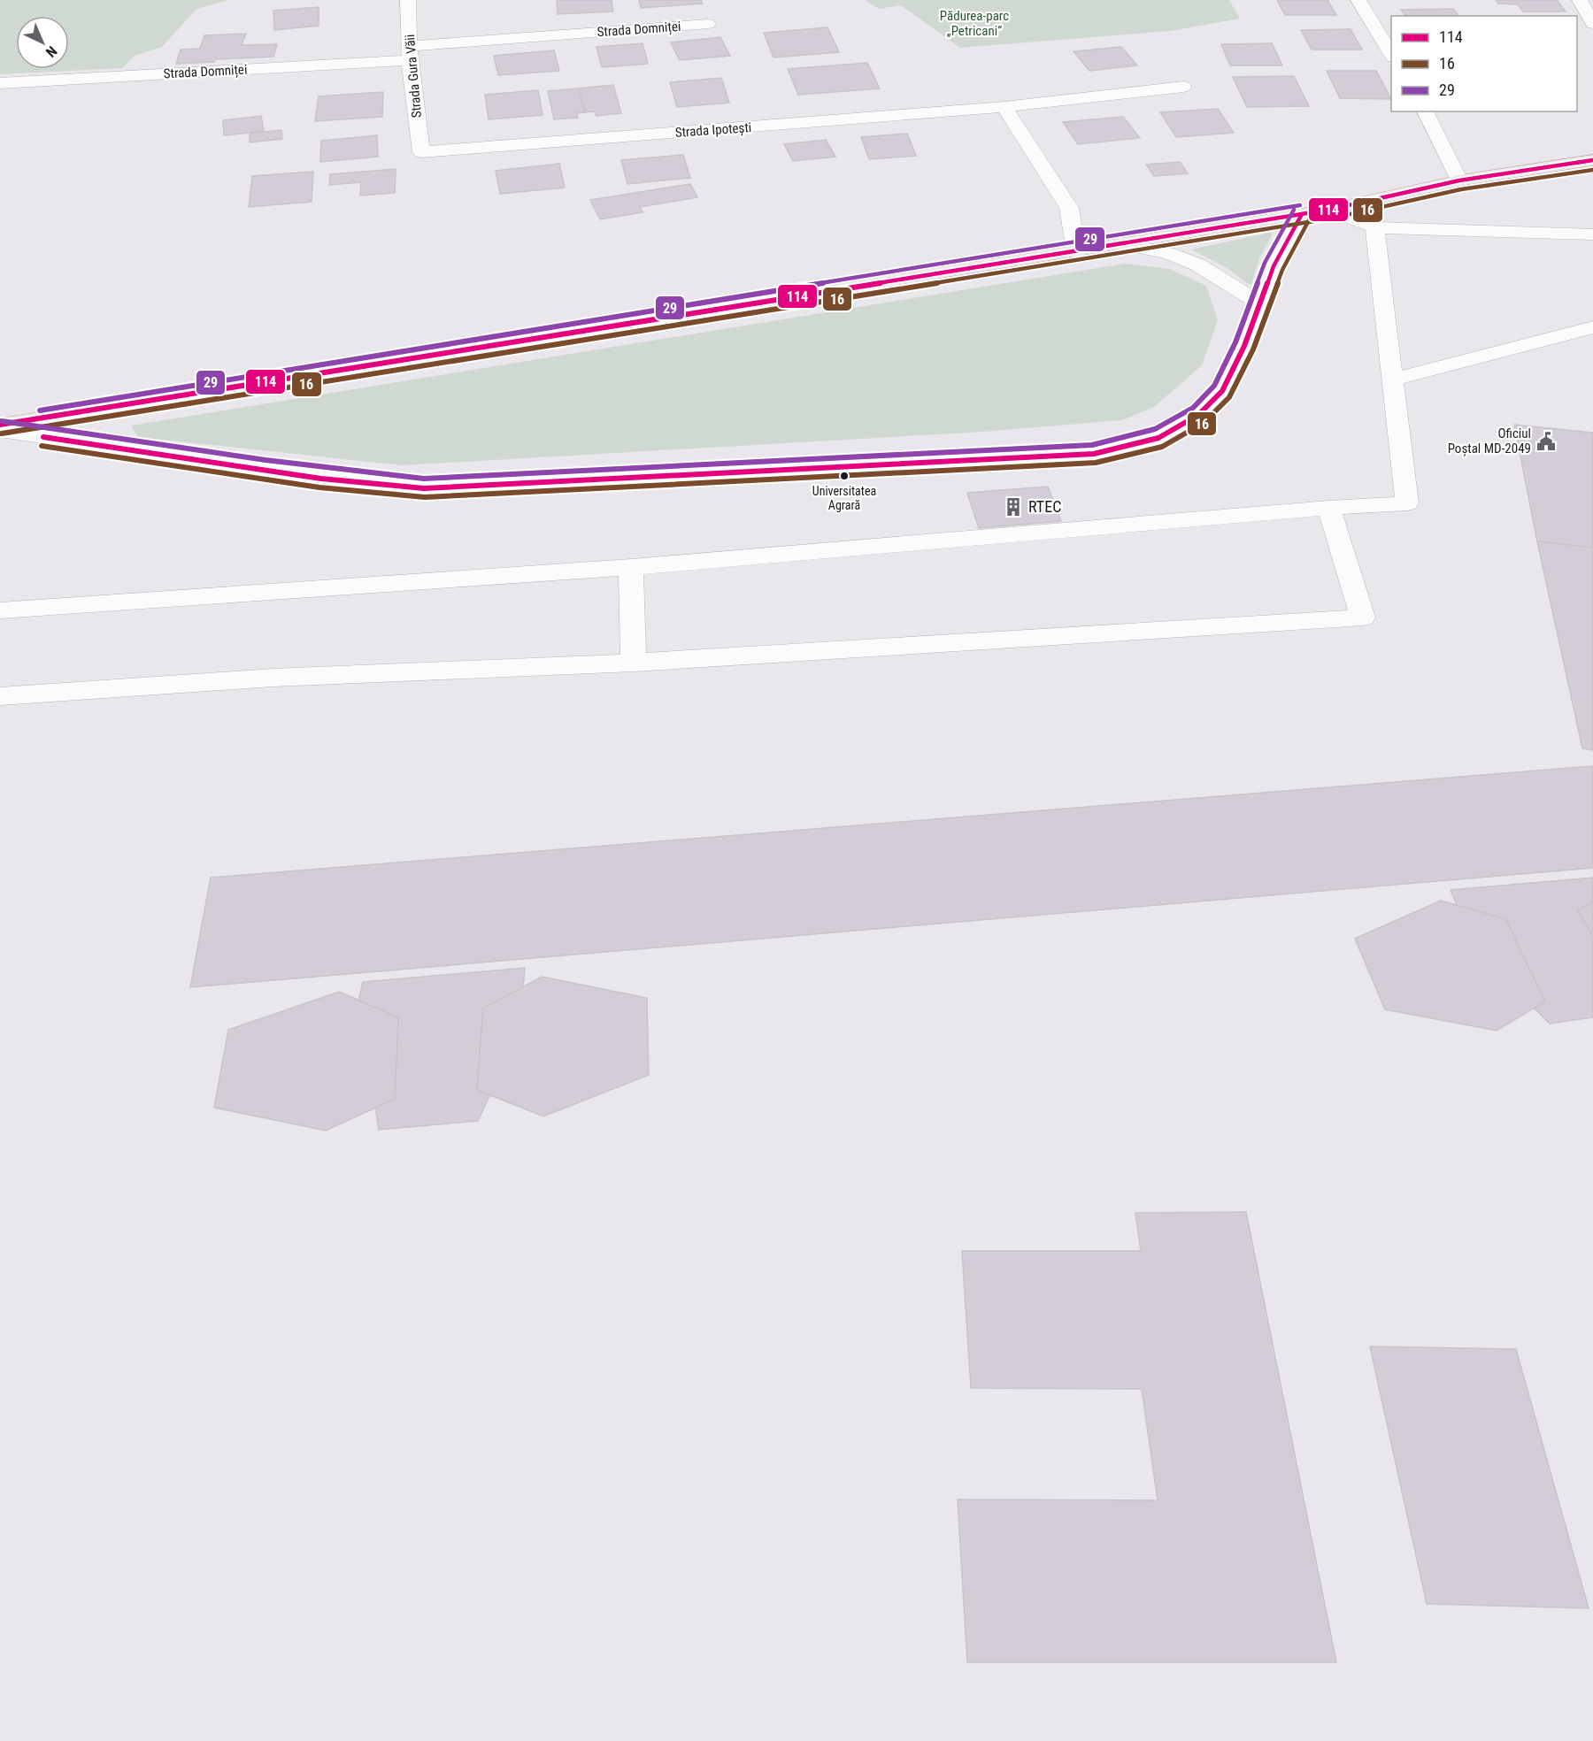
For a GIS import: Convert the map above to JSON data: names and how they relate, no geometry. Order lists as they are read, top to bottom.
{
  "streets": {
    "street": ["Strada Domniței", "Strada Gura Văii", "Strada Ipotești"]
  },
  "crossings": [
    ["Strada Domniței", "Strada Gura Văii"],
    ["Strada Gura Văii", "Strada Ipotești"]
  ],
  "parks": ["Pădurea-parc „Petricani”"],
  "places": {
    "public building": ["Oficiul Poștal MD-2049"],
    "other": ["Universitatea Agrară"],
    "building": ["RTEC"]
  },
  "lines": ["transit line 114", "transit line 16", "transit line 29"],
  "legend": ["114", "16", "29"],
  "north": "bottom right"
}
